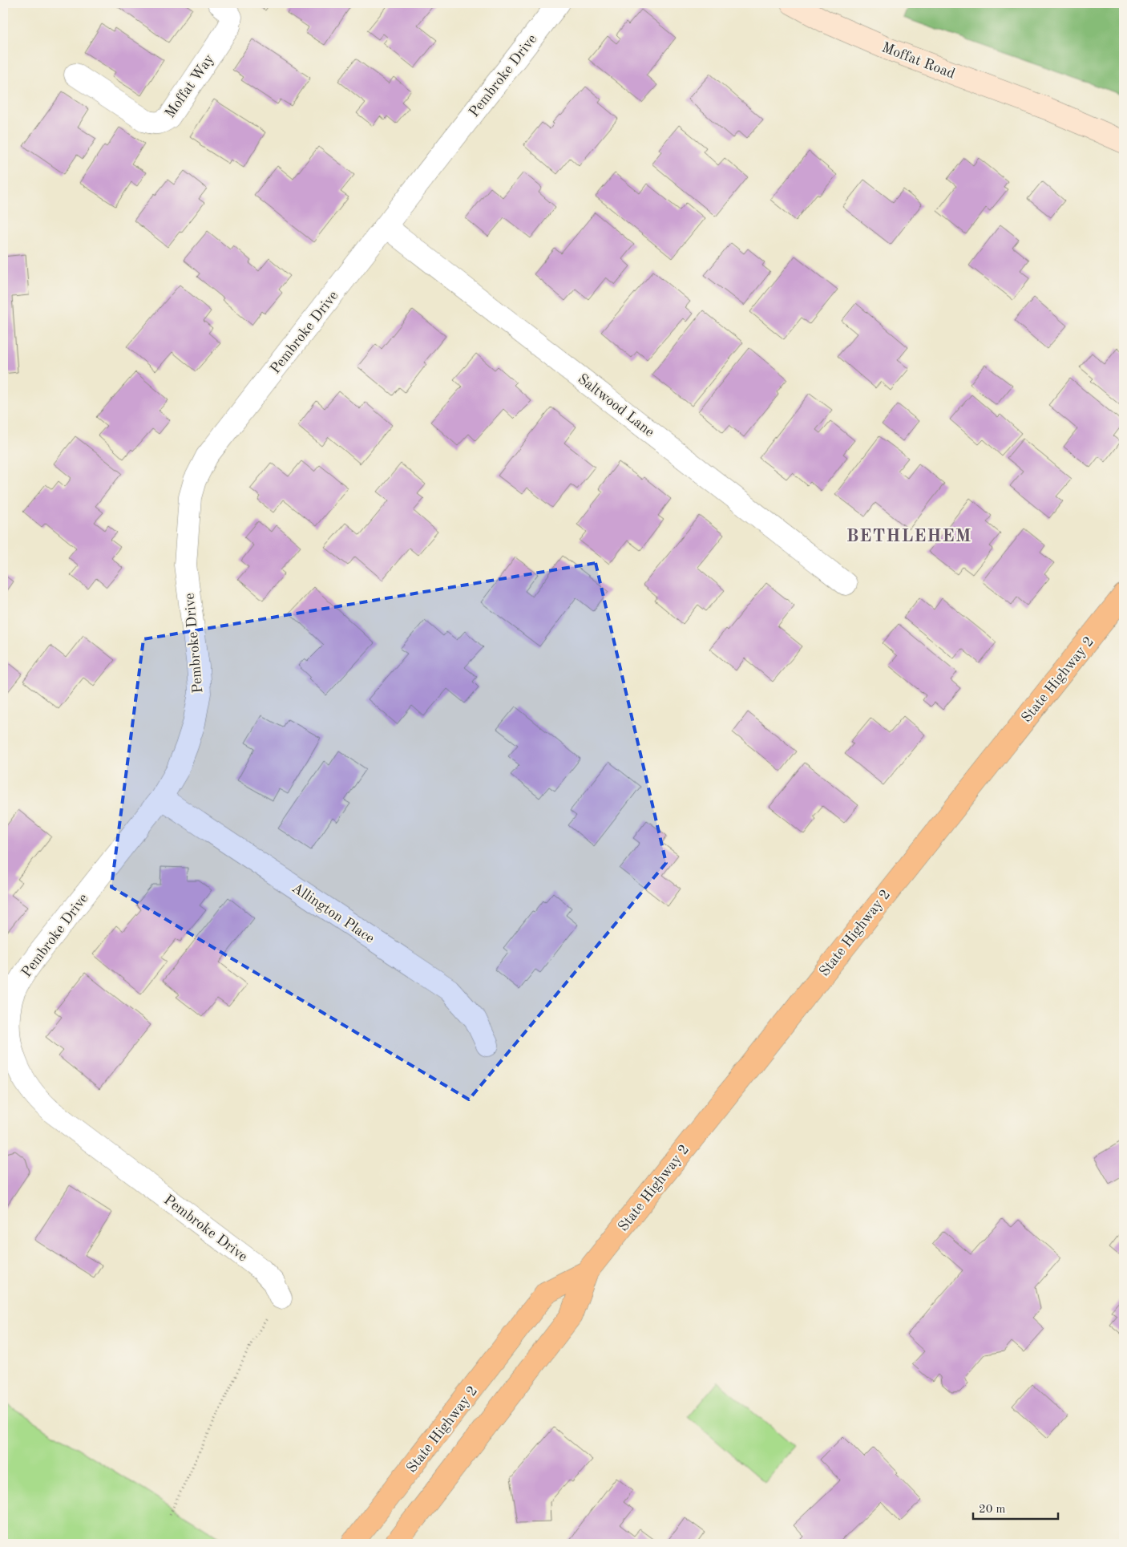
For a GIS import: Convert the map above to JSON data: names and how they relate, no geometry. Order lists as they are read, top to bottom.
{
  "streets": {
    "highway": ["State Highway 2"],
    "main road": ["Moffat Road"],
    "street": [
      "Pembroke Drive",
      "Moffat Way",
      "Saltwood Lane",
      "Allington Place"
    ]
  },
  "crossings": [
    ["Pembroke Drive", "Saltwood Lane"],
    ["Pembroke Drive", "Allington Place"]
  ],
  "districts": ["BETHLEHEM"],
  "scale_bar": "20 m"
}
